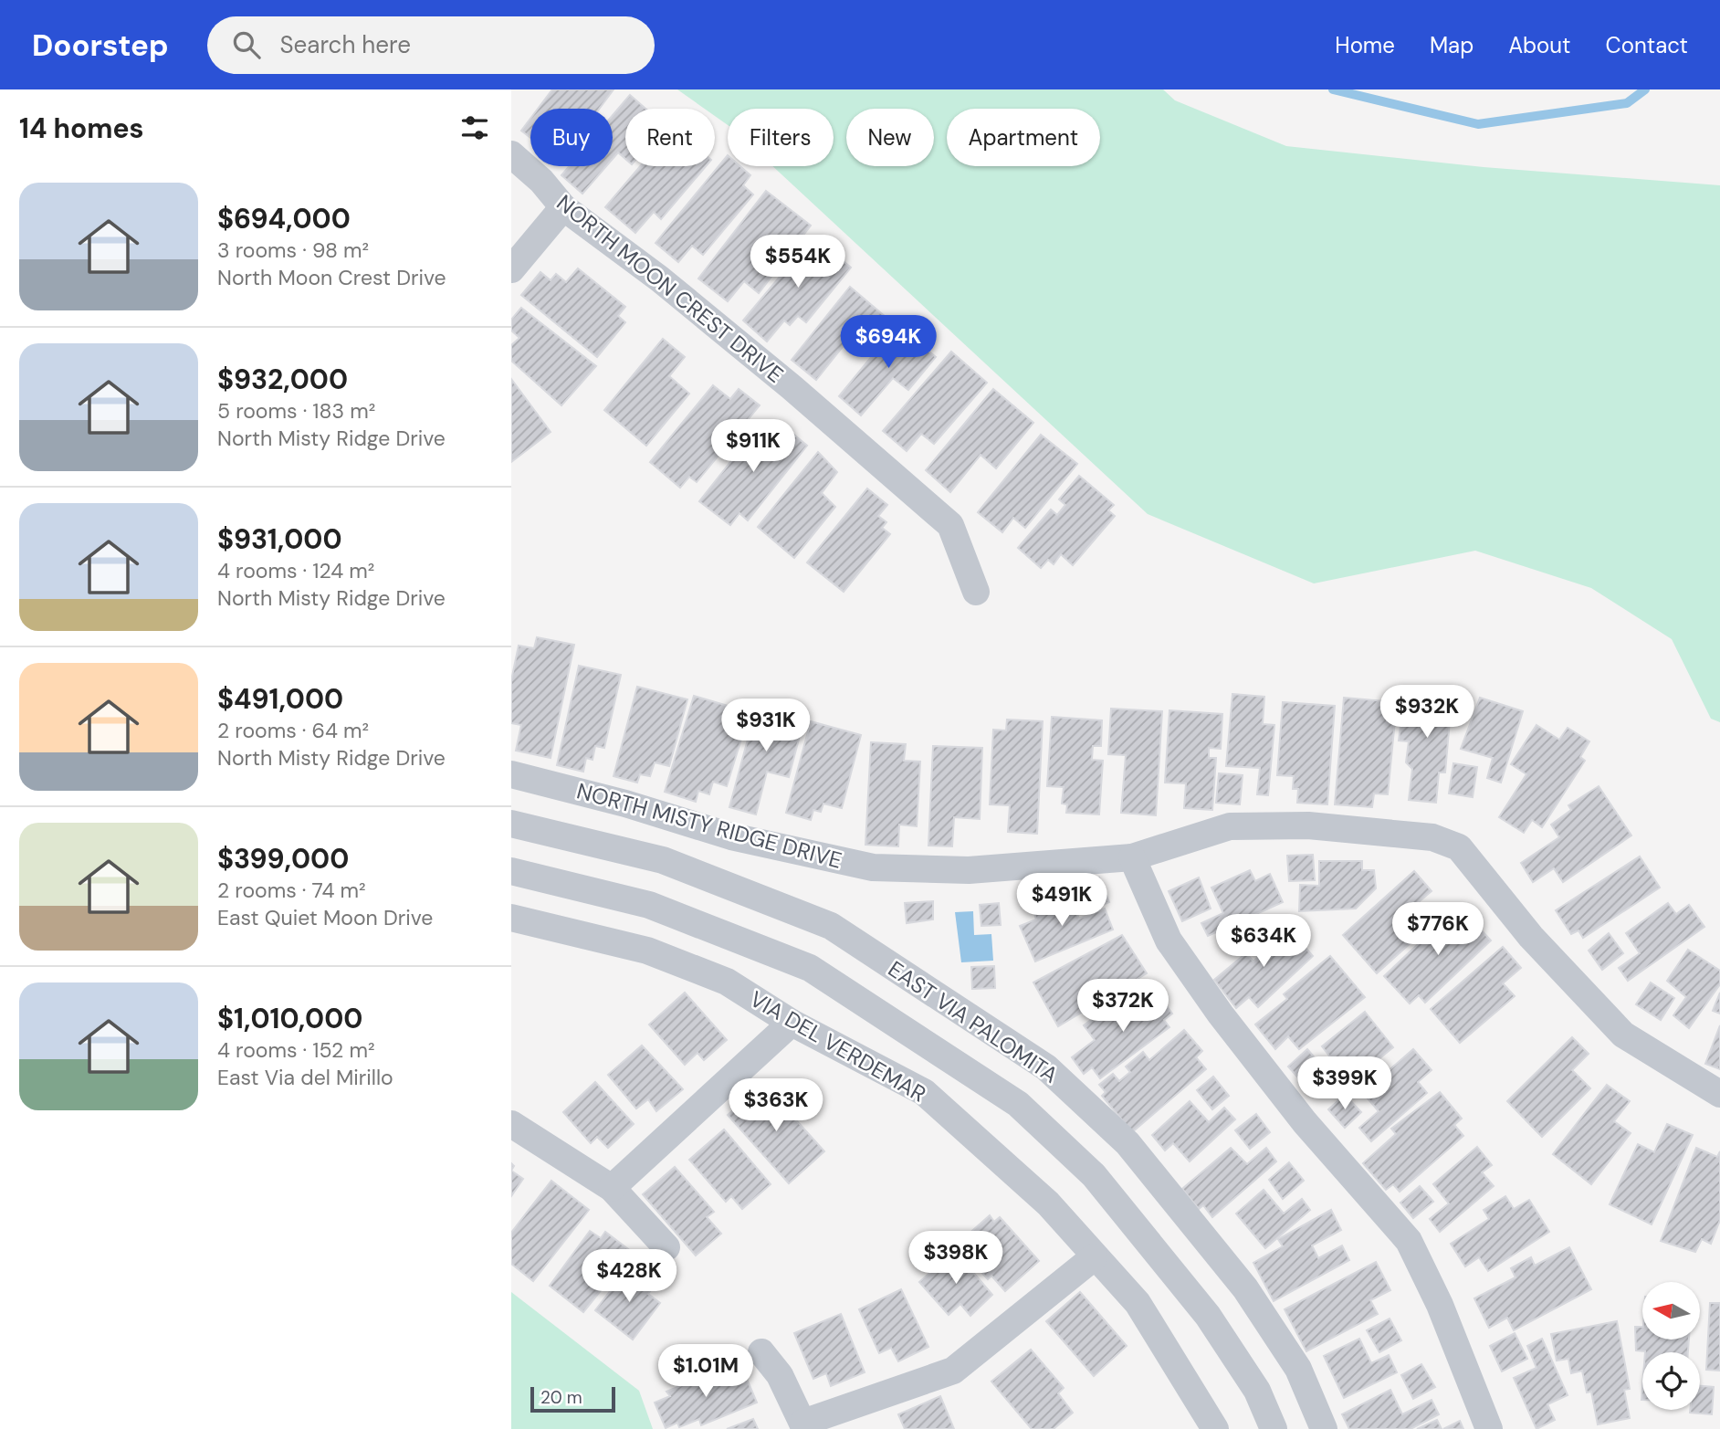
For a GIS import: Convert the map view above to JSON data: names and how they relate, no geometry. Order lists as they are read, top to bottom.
{
  "streets": {
    "street": [
      "NORTH MOON CREST DRIVE",
      "NORTH MISTY RIDGE DRIVE",
      "EAST VIA PALOMITA",
      "VIA DEL VERDEMAR"
    ]
  },
  "scale_bar": "20 m",
  "north": "left",
  "page": {
    "header": "Doorstep",
    "search": "Search here",
    "nav": [
      "Home",
      "Map",
      "About",
      "Contact"
    ],
    "heading": "14 homes",
    "chip": [
      "Buy",
      "Rent",
      "Filters",
      "New",
      "Apartment"
    ],
    "list": [
      {
        "name": "$694,000",
        "note": "3 rooms · 98 m² · North Moon Crest Drive"
      },
      {
        "name": "$932,000",
        "note": "5 rooms · 183 m² · North Misty Ridge Drive"
      },
      {
        "name": "$931,000",
        "note": "4 rooms · 124 m² · North Misty Ridge Drive"
      },
      {
        "name": "$491,000",
        "note": "2 rooms · 64 m² · North Misty Ridge Drive"
      },
      {
        "name": "$399,000",
        "note": "2 rooms · 74 m² · East Quiet Moon Drive"
      },
      {
        "name": "$1,010,000",
        "note": "4 rooms · 152 m² · East Via del Mirillo"
      }
    ],
    "price": [
      "$554K",
      "$694K",
      "$911K",
      "$932K",
      "$931K",
      "$491K",
      "$776K",
      "$634K",
      "$372K",
      "$399K",
      "$363K",
      "$398K",
      "$428K",
      "$1.01M"
    ],
    "scale": "20 m"
  }
}
